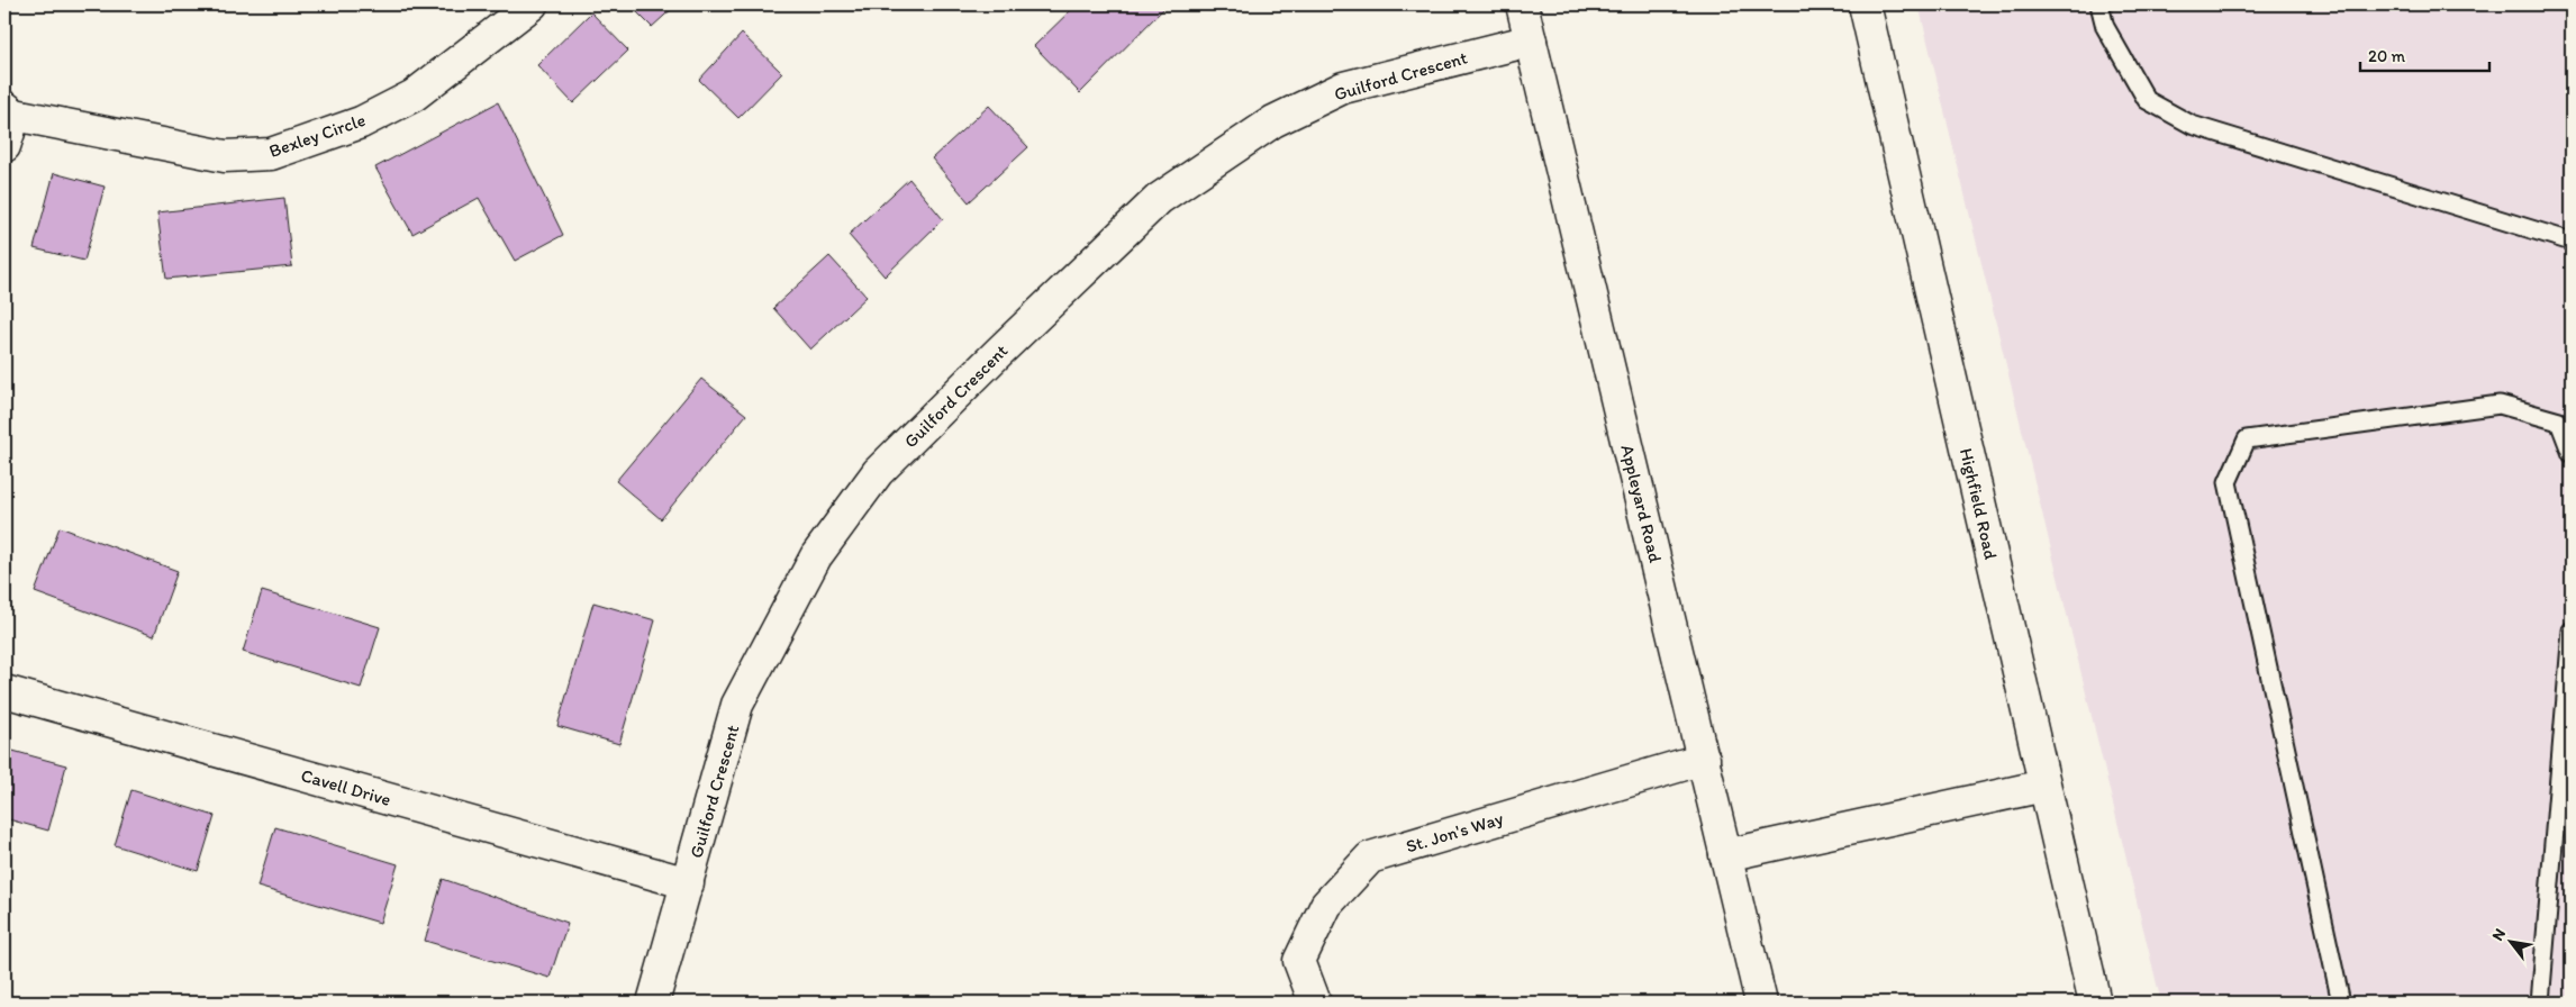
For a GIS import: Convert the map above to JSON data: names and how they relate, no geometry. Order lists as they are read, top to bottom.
{
  "streets": {
    "street": [
      "Guilford Crescent",
      "Bexley Circle",
      "Appleyard Road",
      "Highfield Road",
      "Cavell Drive",
      "St. Jon's Way"
    ]
  },
  "crossings": [
    ["Guilford Crescent", "Appleyard Road"],
    ["Guilford Crescent", "Cavell Drive"],
    ["Appleyard Road", "St. Jon's Way"]
  ],
  "scale_bar": "20 m",
  "north": "top left"
}
